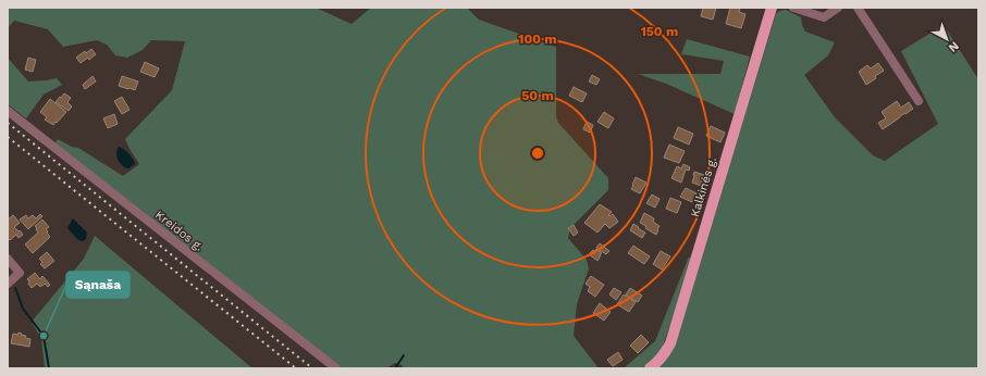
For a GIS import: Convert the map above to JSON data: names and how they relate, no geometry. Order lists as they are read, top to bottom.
{
  "streets": {
    "main road": ["Kalkinės g."],
    "street": ["Kreidos g."]
  },
  "places": ["Sąnaša"],
  "north": "bottom right",
  "rings": ["150 m", "100 m", "50 m"]
}
